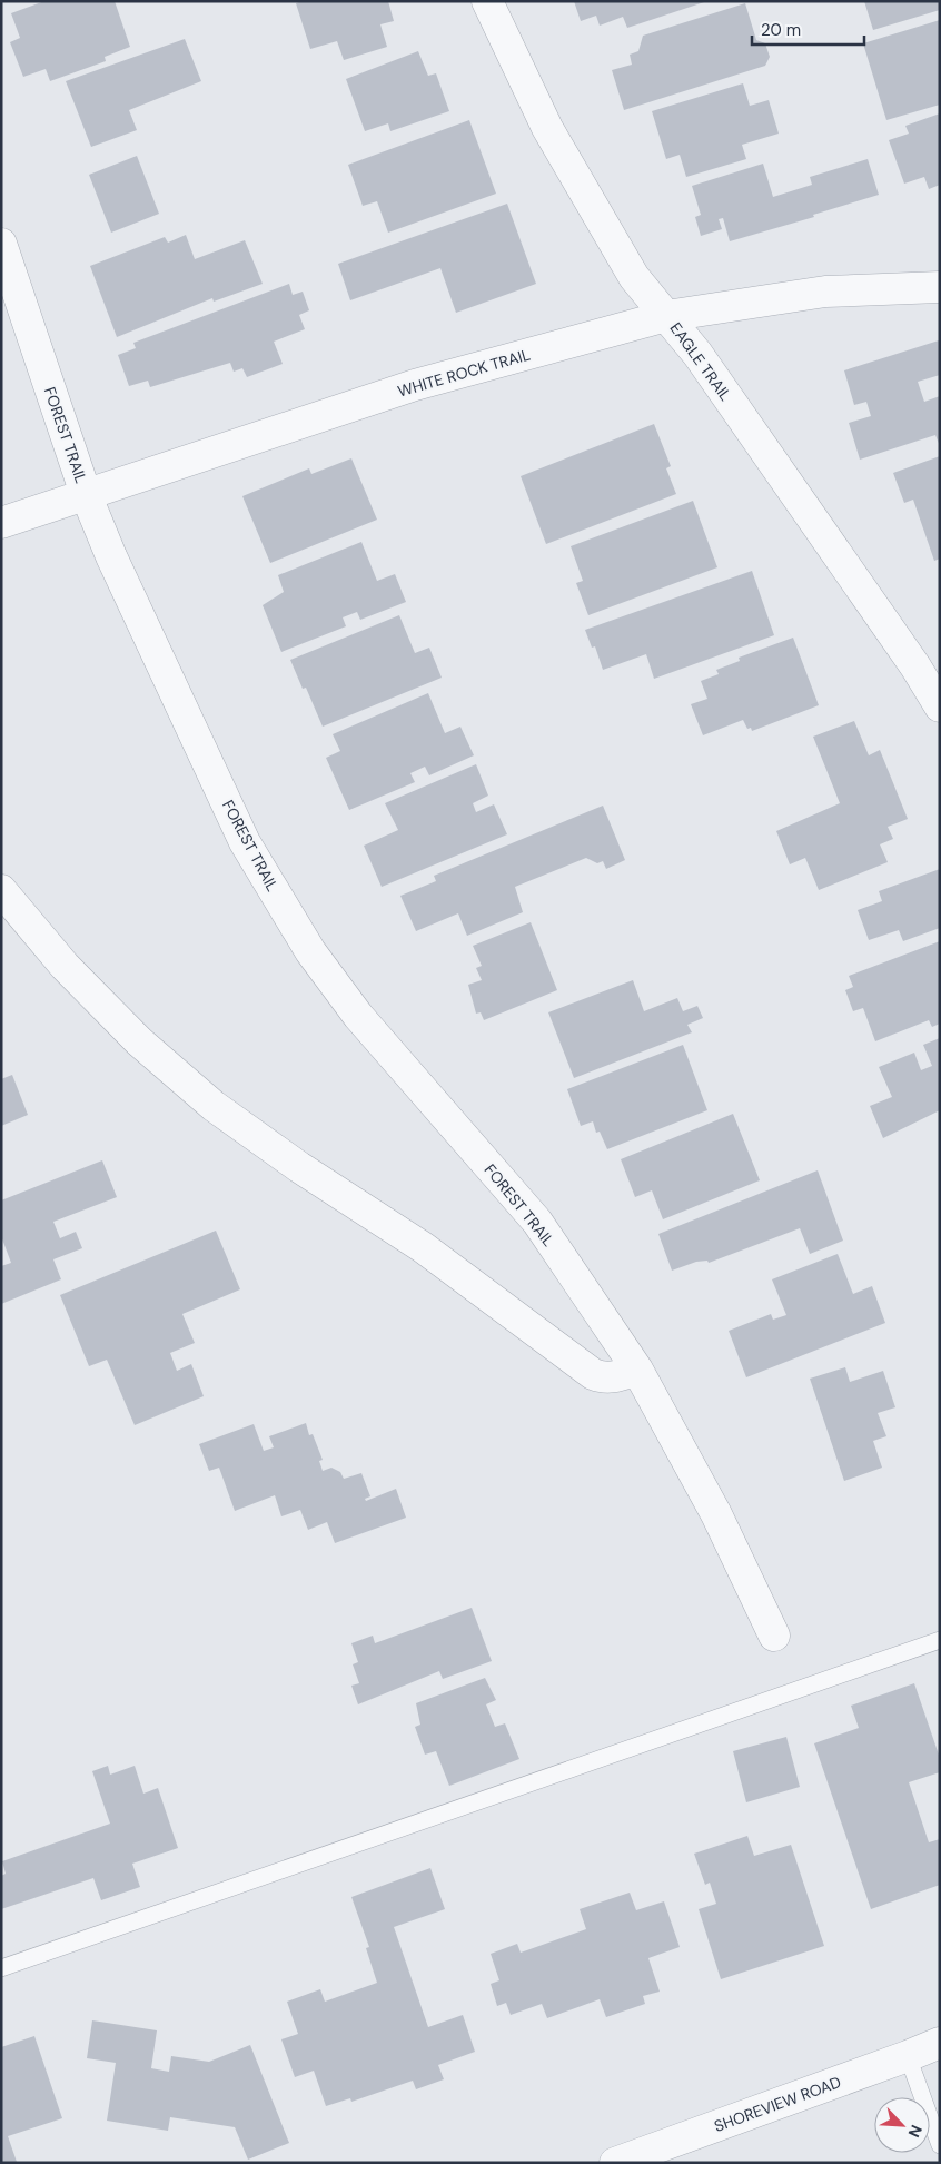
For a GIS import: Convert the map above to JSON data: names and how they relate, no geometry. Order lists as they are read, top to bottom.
{
  "streets": {
    "street": [
      "EAGLE TRAIL",
      "WHITE ROCK TRAIL",
      "FOREST TRAIL",
      "SHOREVIEW ROAD"
    ]
  },
  "crossings": [
    ["EAGLE TRAIL", "WHITE ROCK TRAIL"],
    ["WHITE ROCK TRAIL", "FOREST TRAIL"]
  ],
  "scale_bar": "20 m",
  "north": "bottom right"
}
